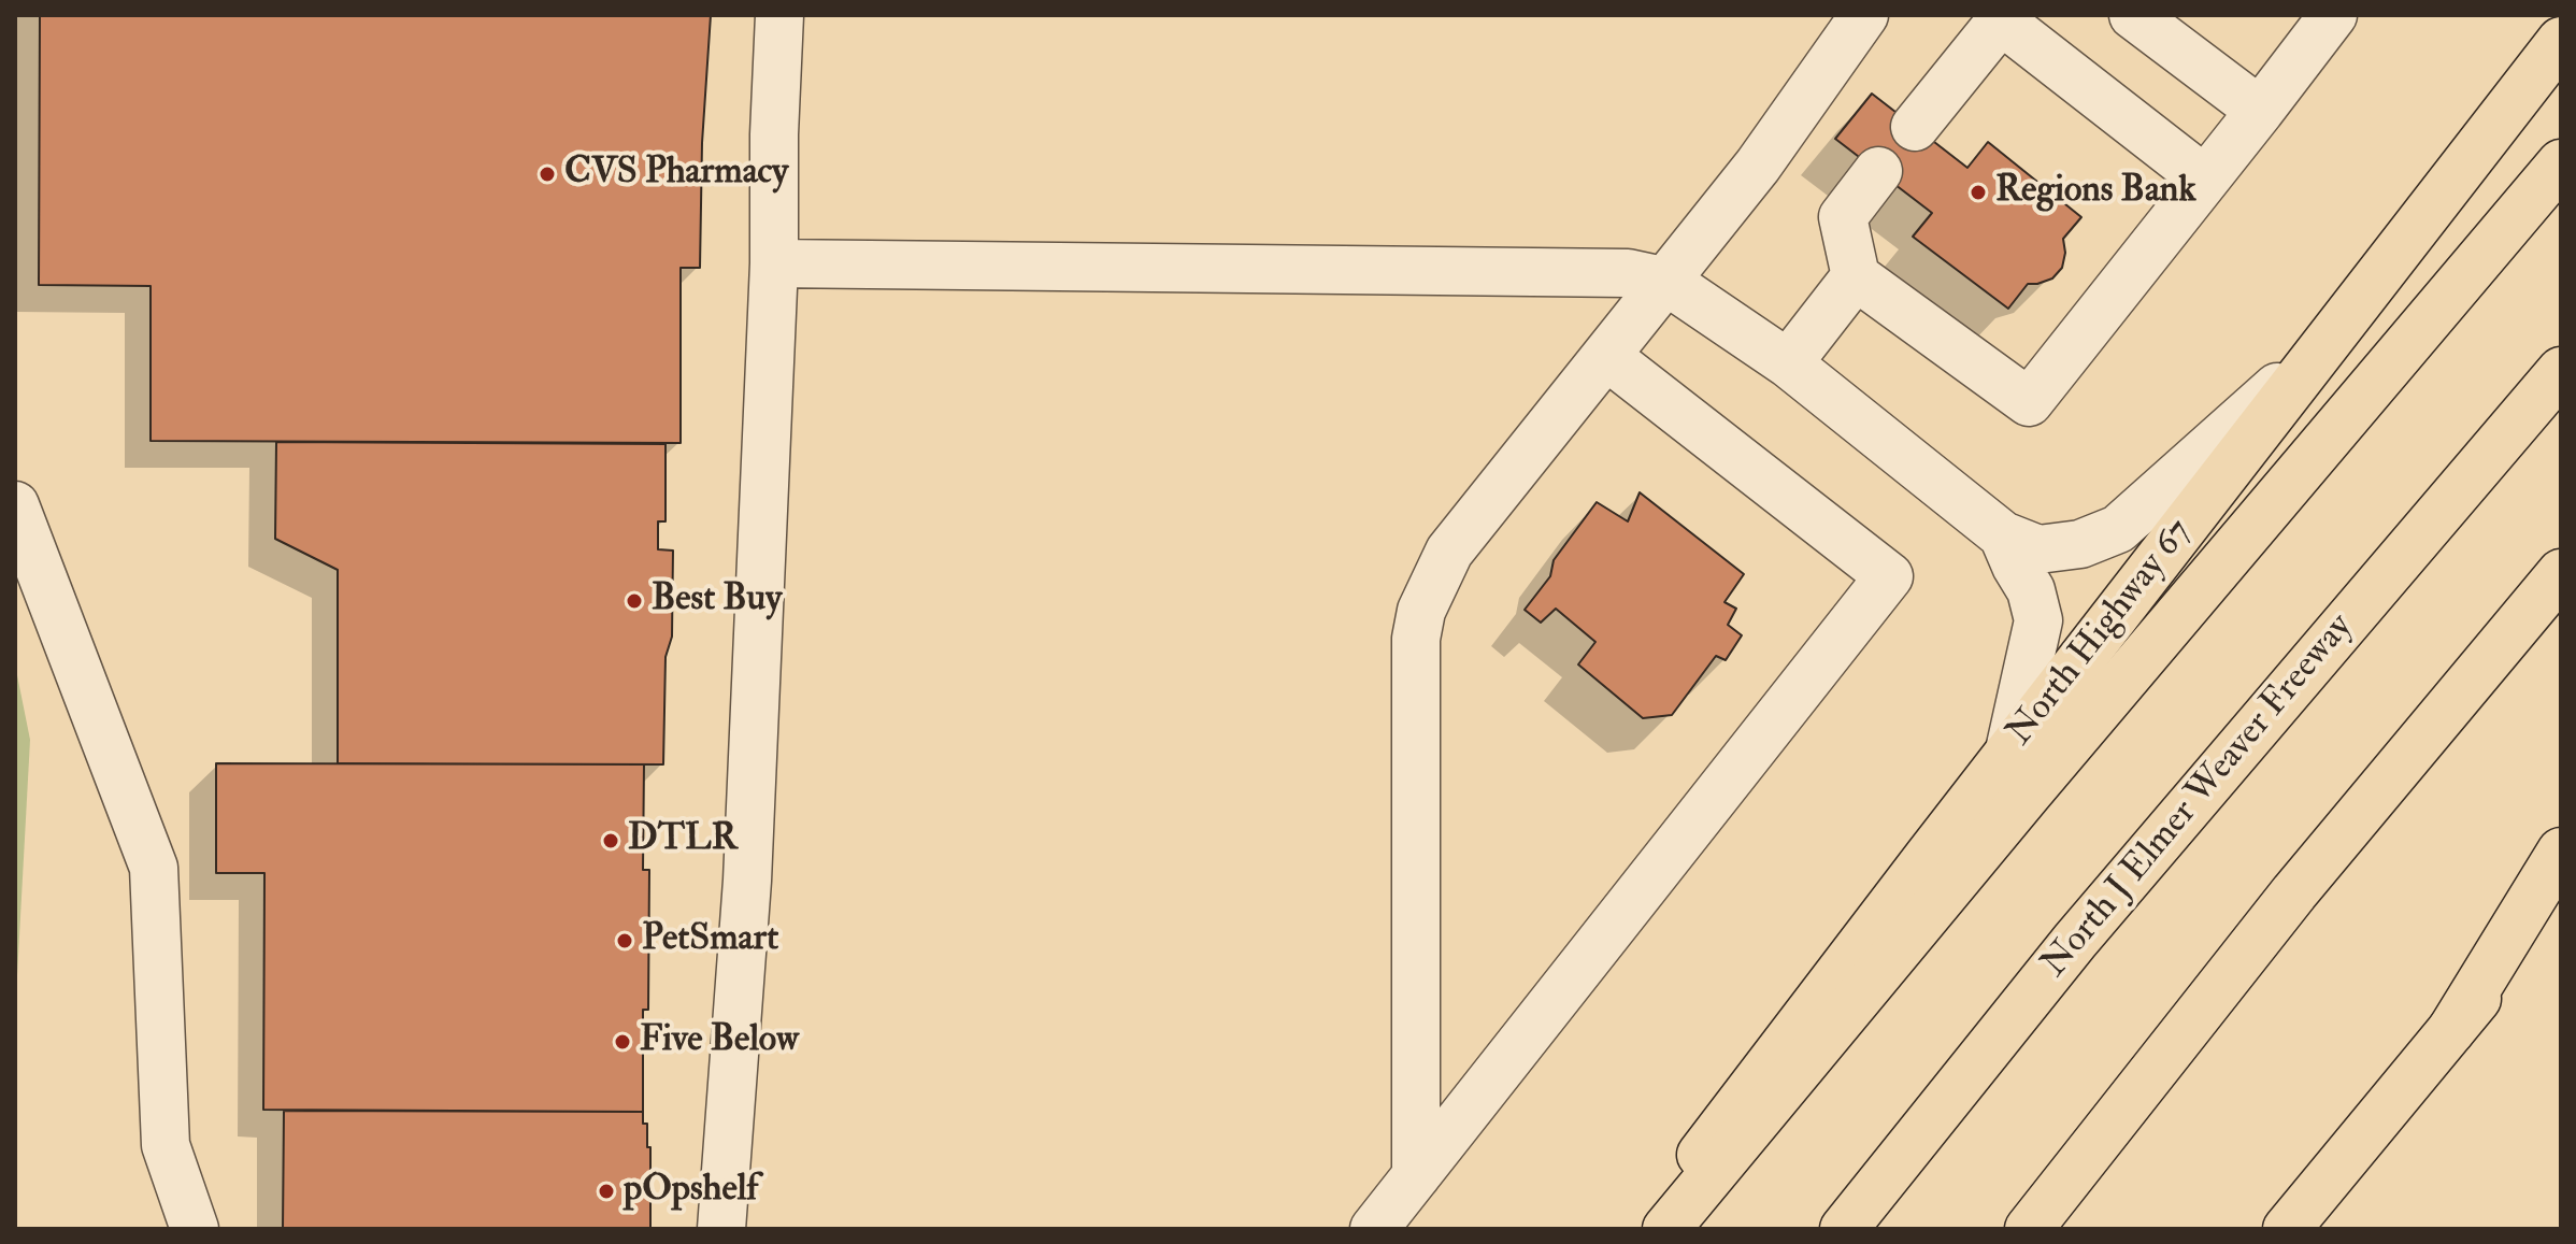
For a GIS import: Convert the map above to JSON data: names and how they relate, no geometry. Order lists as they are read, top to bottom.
{
  "streets": {
    "main road": ["North Highway 67", "North J Elmer Weaver Freeway"]
  },
  "places": [
    "CVS Pharmacy",
    "Regions Bank",
    "Best Buy",
    "DTLR",
    "PetSmart",
    "Five Below",
    "pOpshelf"
  ]
}
